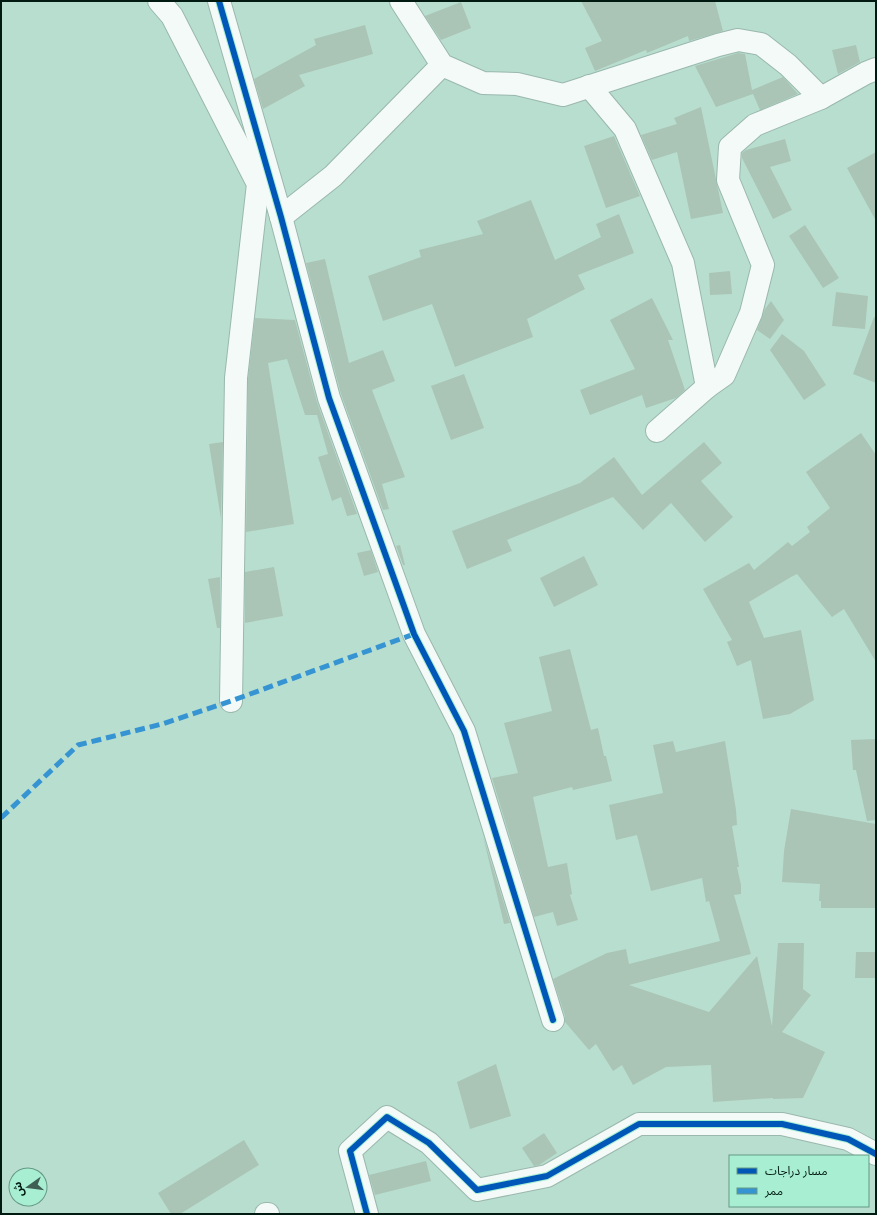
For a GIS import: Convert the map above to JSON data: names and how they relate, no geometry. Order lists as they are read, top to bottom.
{
  "legend": ["مسار دراجات", "ممر"],
  "north": "left"
}
